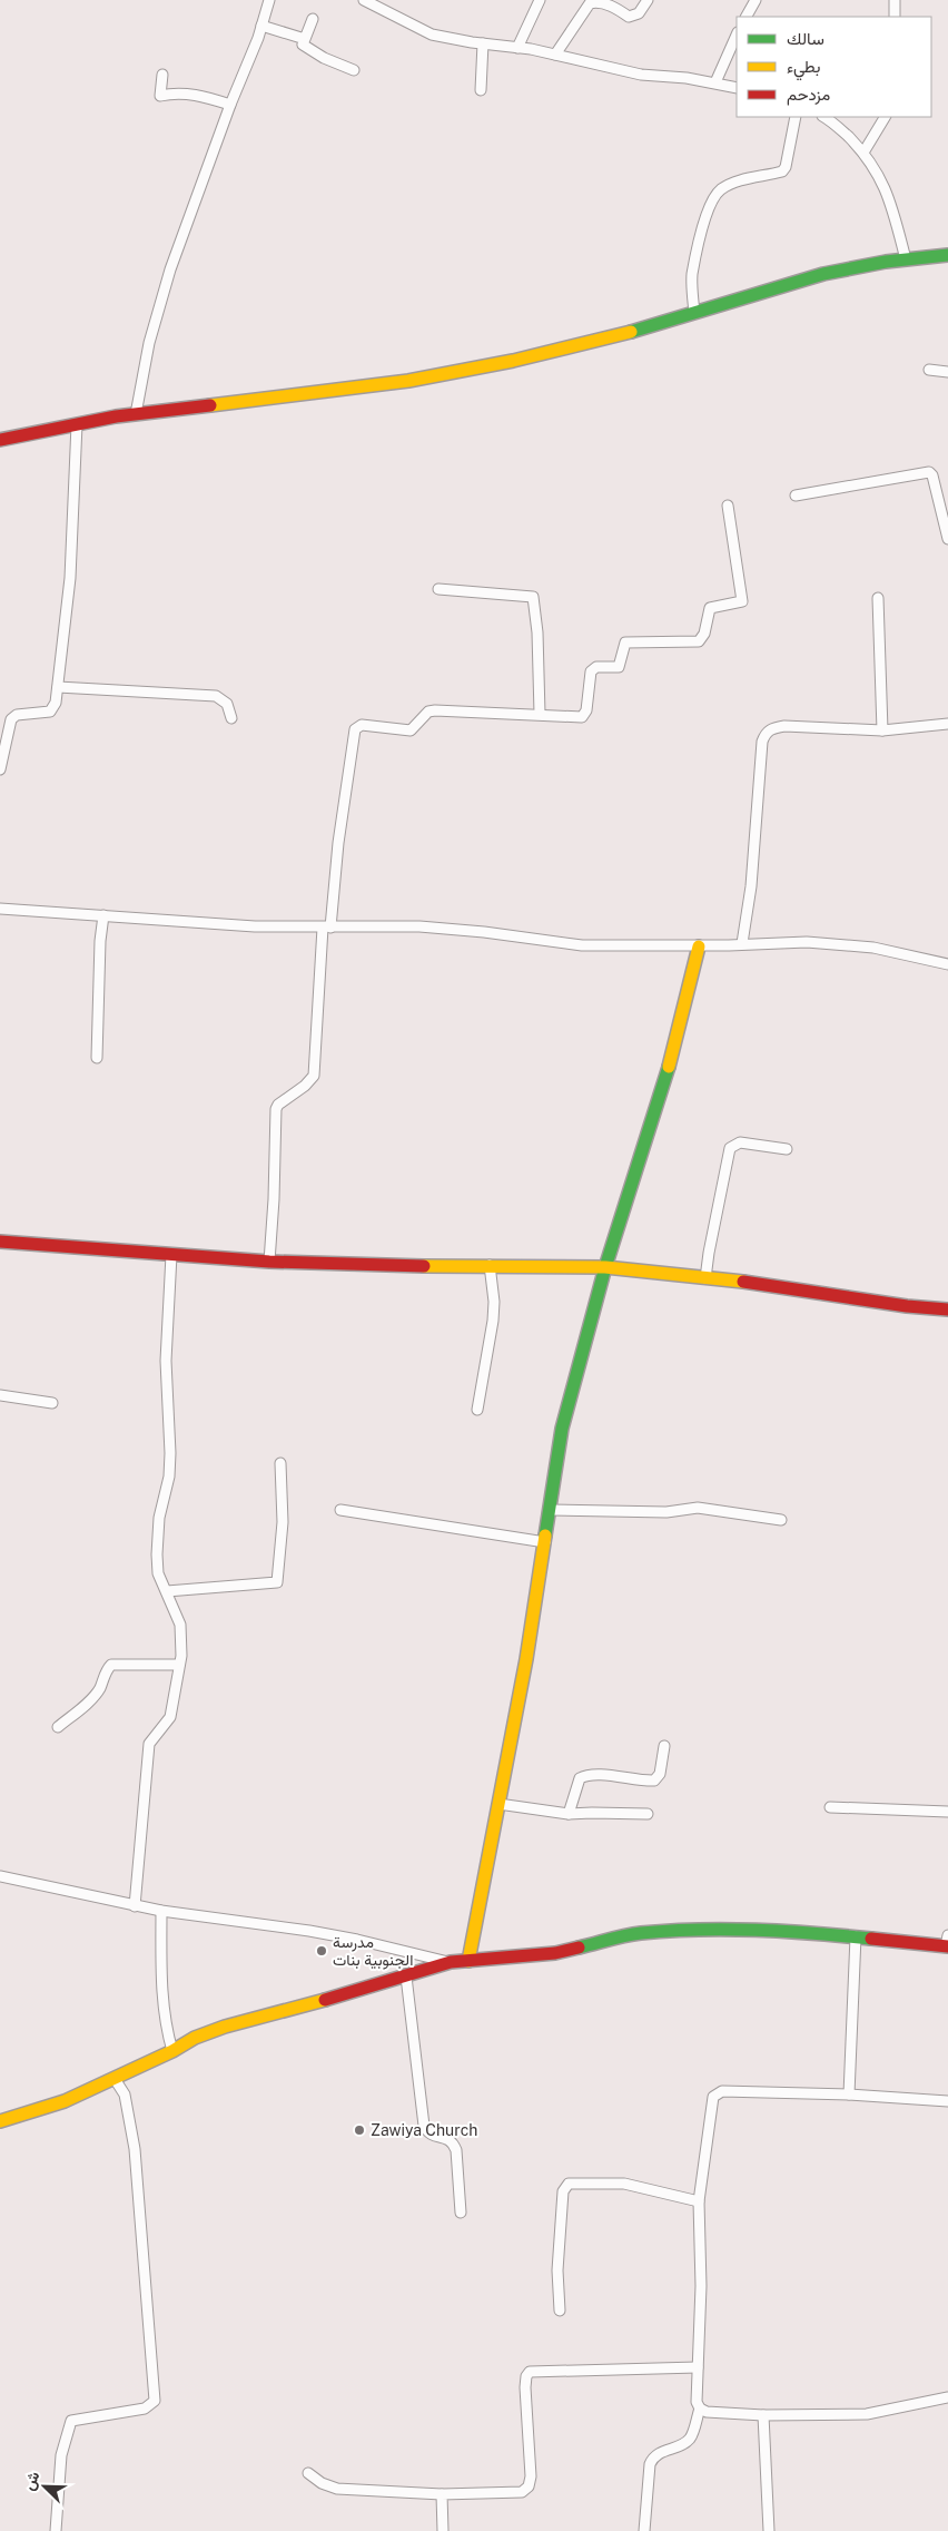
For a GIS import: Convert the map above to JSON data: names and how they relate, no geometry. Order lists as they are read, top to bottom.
{
  "places": ["مدرسة الجنوبية بنات", "Zawiya Church"],
  "legend": ["سالك", "بطيء", "مزدحم"],
  "north": "top left"
}
